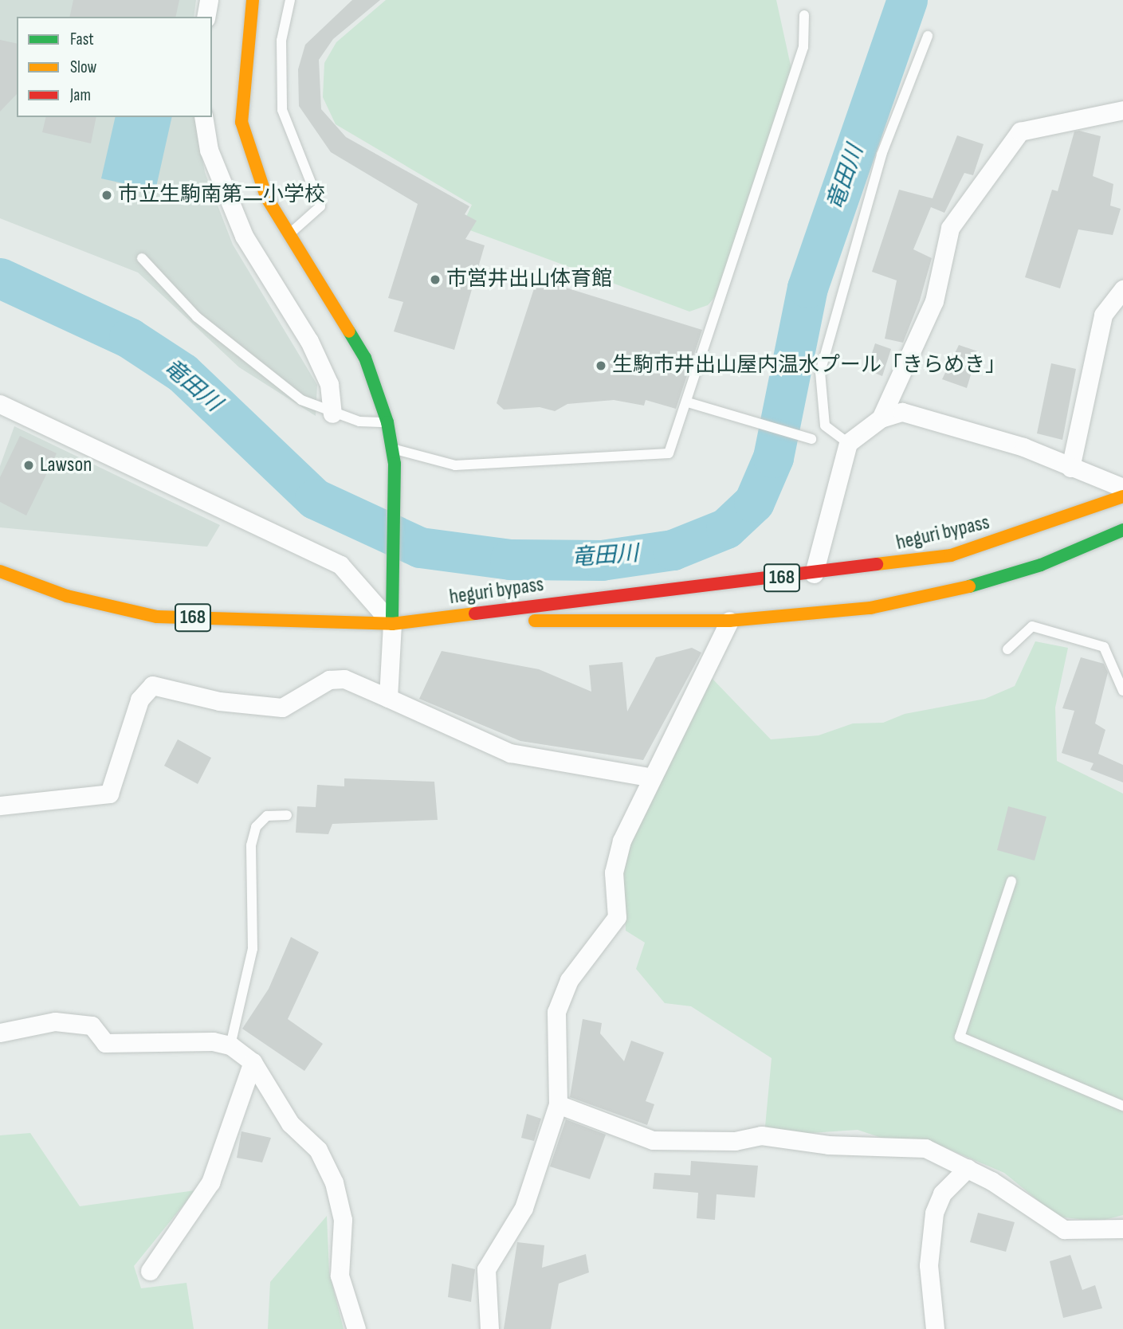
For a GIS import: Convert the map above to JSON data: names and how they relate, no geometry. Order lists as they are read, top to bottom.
{
  "streets": {
    "main road": ["heguri bypass", "168"]
  },
  "crossings": [
    ["heguri bypass", "168"]
  ],
  "water": ["竜田川"],
  "places": [
    "市立生駒南第二小学校",
    "市営井出山体育館",
    "生駒市井出山屋内温水プール「きらめき」",
    "Lawson"
  ],
  "legend": ["Fast", "Slow", "Jam"]
}
